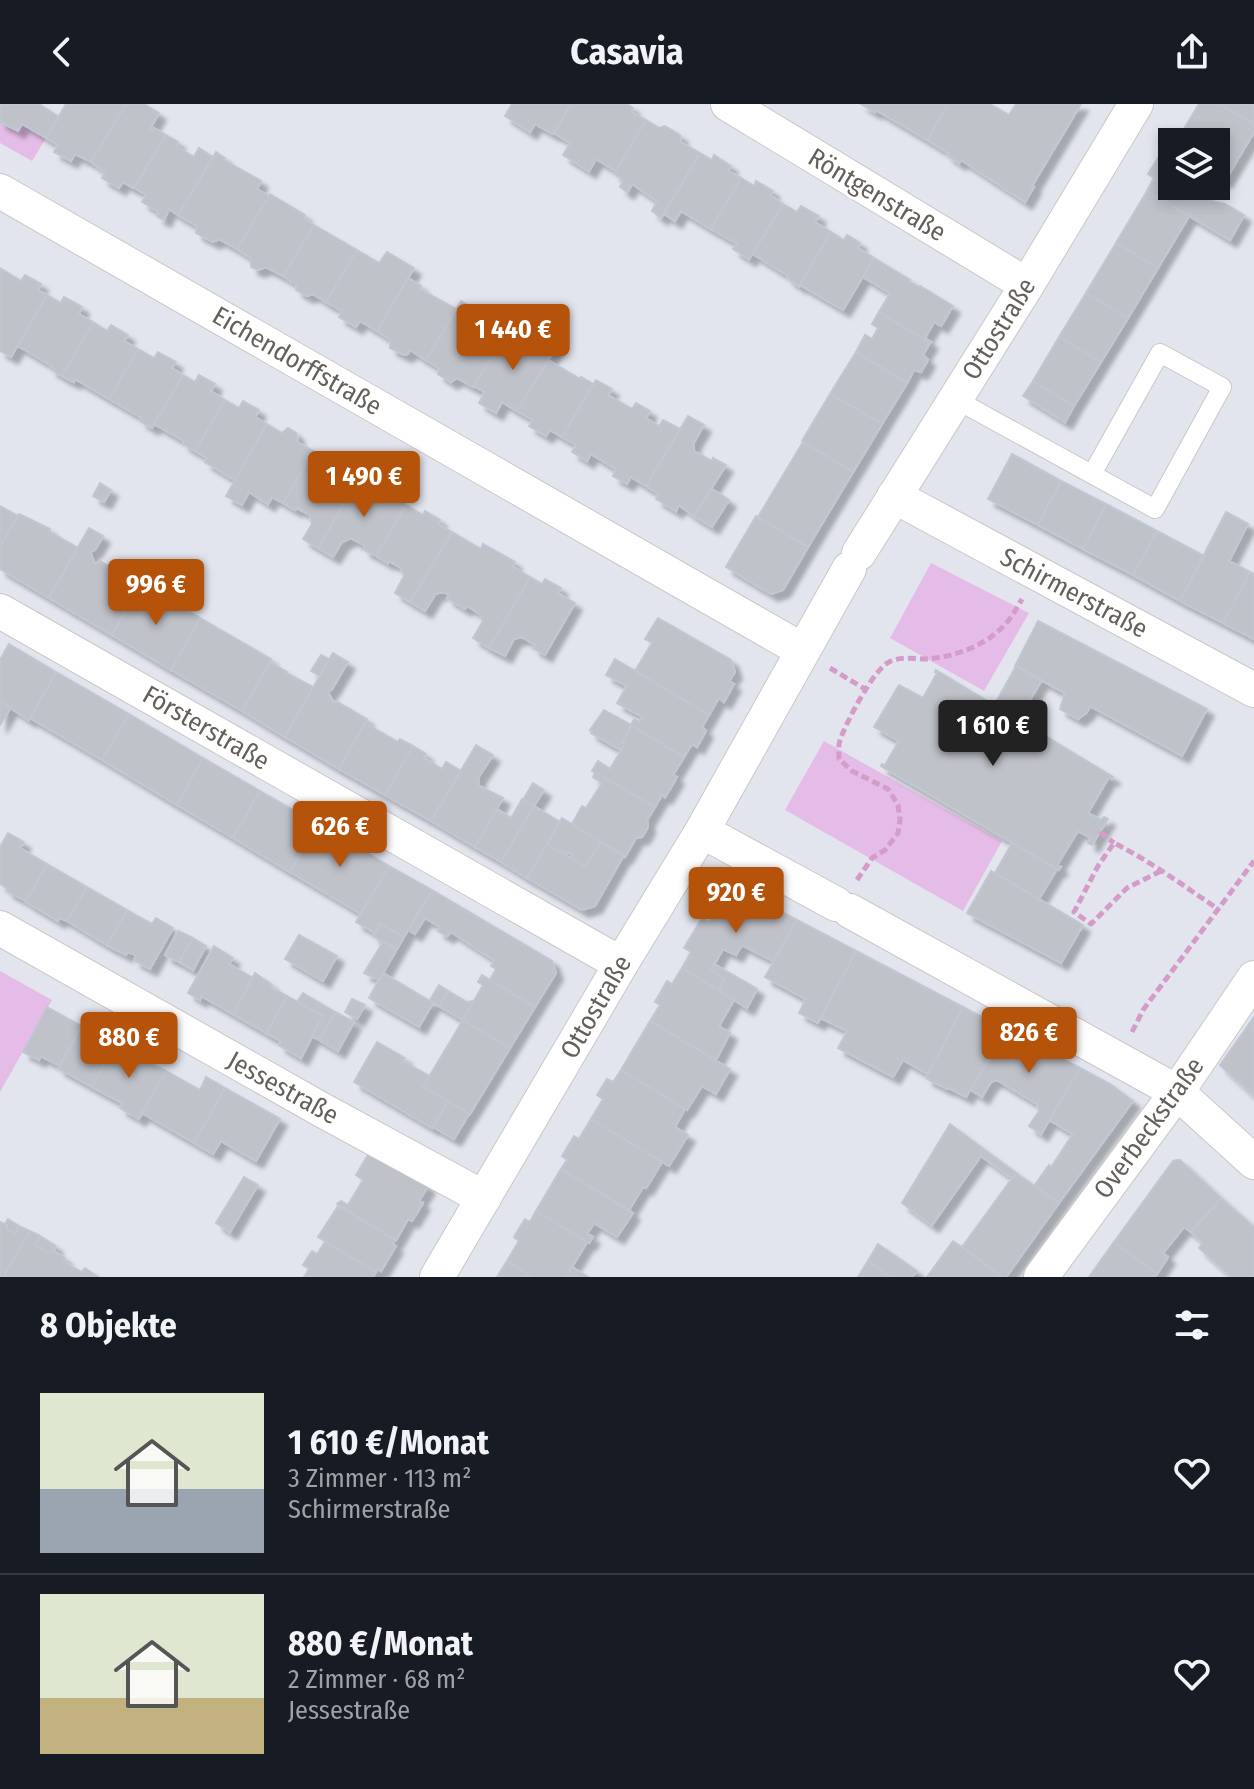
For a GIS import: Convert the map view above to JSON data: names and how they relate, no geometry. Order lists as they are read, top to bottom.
{
  "streets": {
    "street": [
      "Röntgenstraße",
      "Ottostraße",
      "Eichendorffstraße",
      "Schirmerstraße",
      "Försterstraße",
      "Jessestraße",
      "Overbeckstraße"
    ]
  },
  "crossings": [
    ["Röntgenstraße", "Ottostraße"],
    ["Ottostraße", "Eichendorffstraße"],
    ["Ottostraße", "Schirmerstraße"],
    ["Ottostraße", "Försterstraße"],
    ["Ottostraße", "Jessestraße"]
  ],
  "page": {
    "header": "Casavia",
    "price": [
      "1 440 €",
      "1 490 €",
      "996 €",
      "1 610 €",
      "626 €",
      "920 €",
      "826 €",
      "880 €"
    ],
    "heading": "8 Objekte",
    "list": [
      {
        "name": "1 610 €/Monat",
        "note": "3 Zimmer · 113 m² · Schirmerstraße"
      },
      {
        "name": "880 €/Monat",
        "note": "2 Zimmer · 68 m² · Jessestraße"
      }
    ]
  }
}
